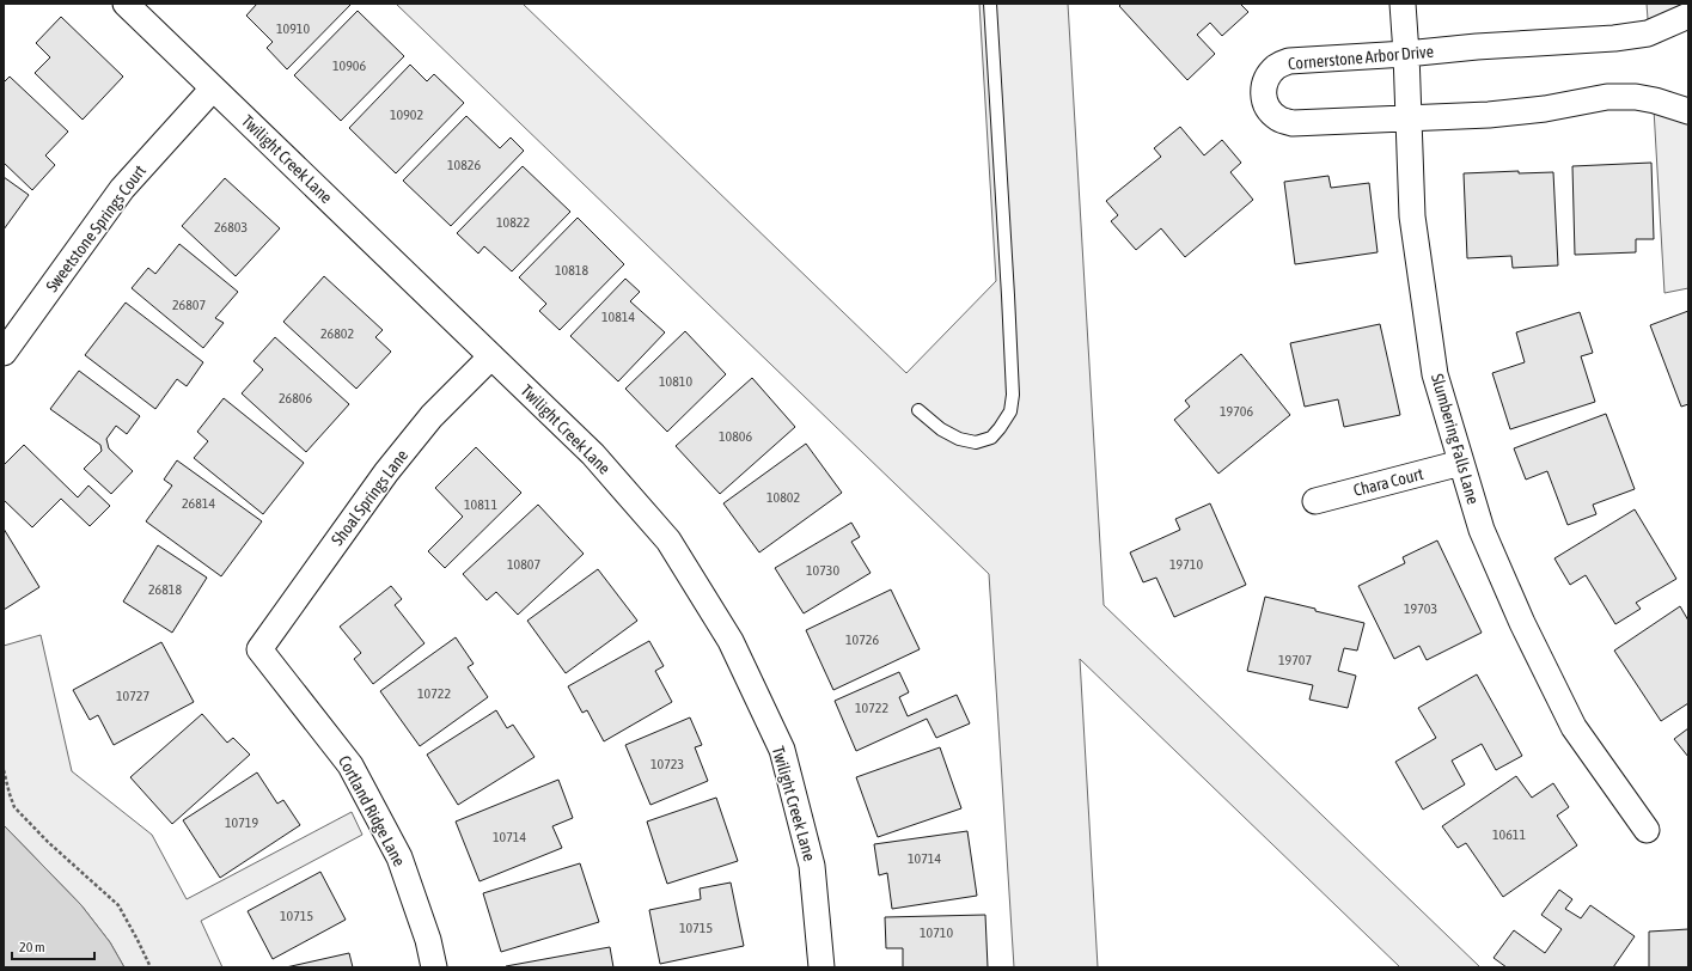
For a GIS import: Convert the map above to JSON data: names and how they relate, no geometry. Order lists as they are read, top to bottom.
{
  "streets": {
    "street": [
      "Cornerstone Arbor Drive",
      "Twilight Creek Lane",
      "Sweetstone Springs Court",
      "Slumbering Falls Lane",
      "Chara Court",
      "Shoal Springs Lane",
      "Cortland Ridge Lane"
    ]
  },
  "crossings": [
    ["Cornerstone Arbor Drive", "Slumbering Falls Lane"],
    ["Twilight Creek Lane", "Sweetstone Springs Court"],
    ["Twilight Creek Lane", "Shoal Springs Lane"],
    ["Slumbering Falls Lane", "Chara Court"],
    ["Shoal Springs Lane", "Cortland Ridge Lane"]
  ],
  "house_numbers": [
    "10910",
    "10906",
    "10902",
    "10826",
    "10822",
    "26803",
    "10818",
    "26807",
    "10814",
    "26802",
    "10810",
    "26806",
    "19706",
    "10806",
    "10802",
    "26814",
    "10811",
    "10807",
    "19710",
    "10730",
    "26818",
    "19703",
    "10726",
    "19707",
    "10722",
    "10727",
    "10722",
    "10723",
    "10719",
    "10611",
    "10714",
    "10714",
    "10715",
    "10715",
    "10710"
  ],
  "scale_bar": "20 m"
}
